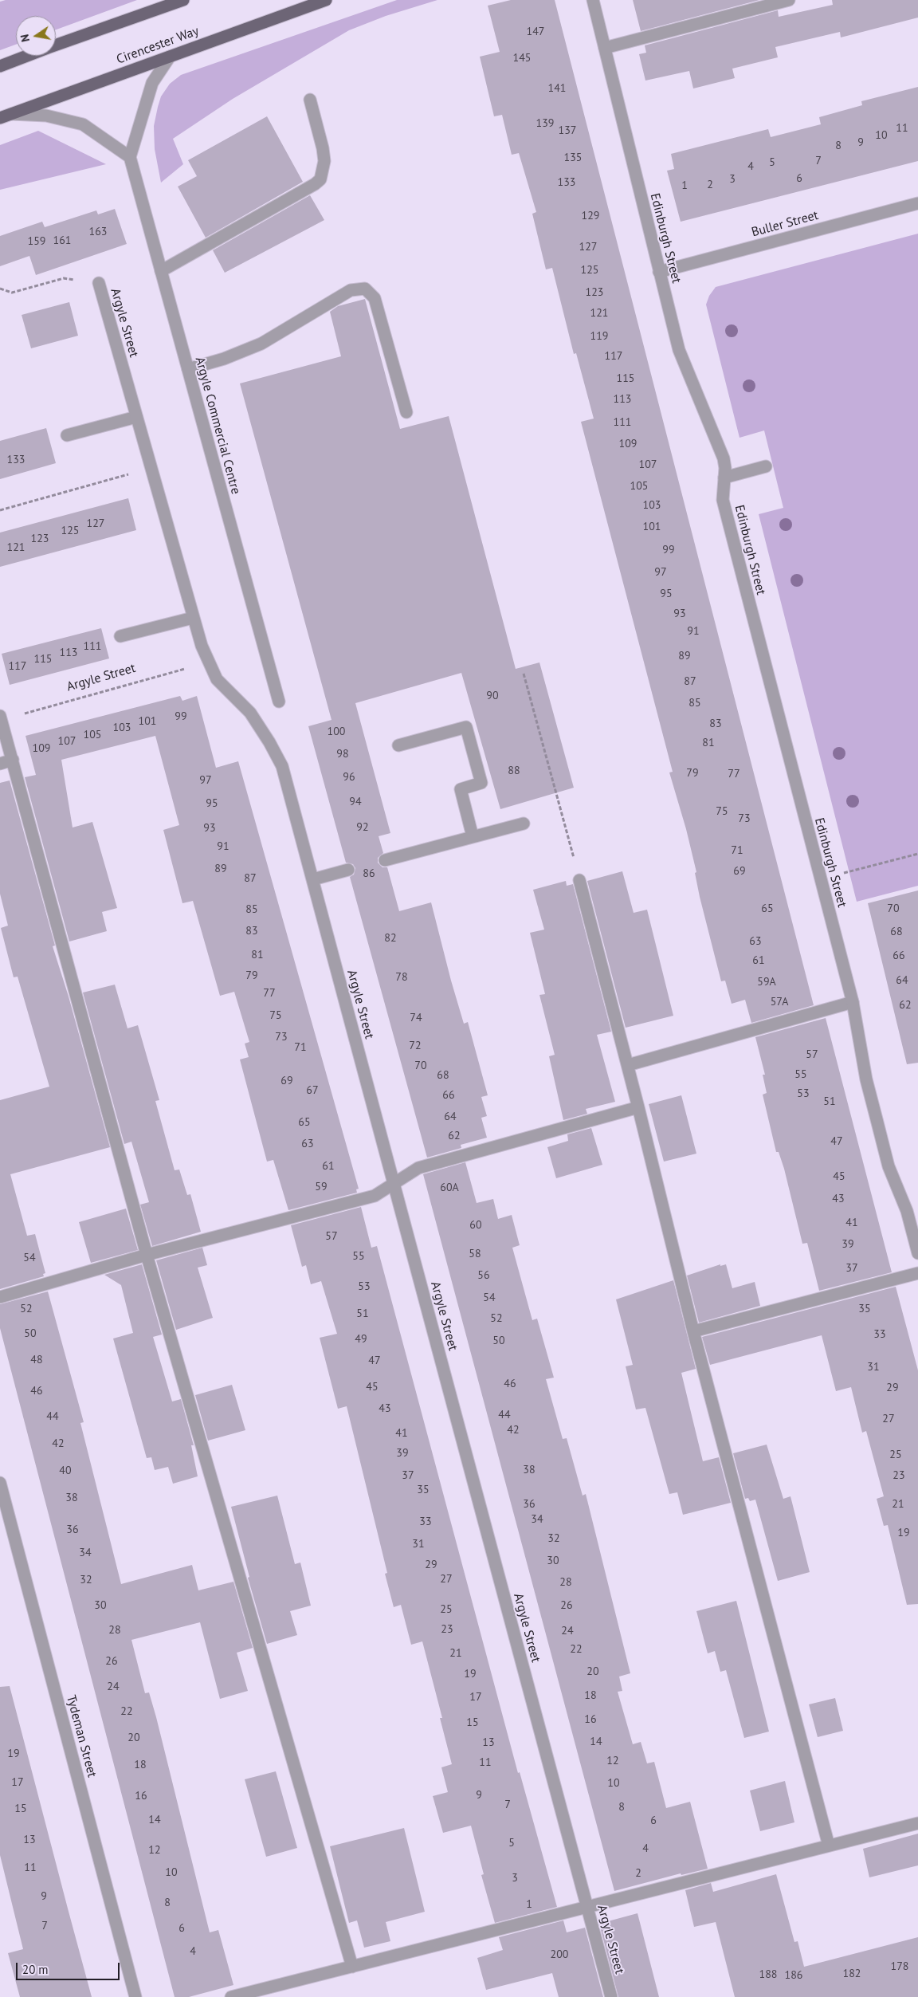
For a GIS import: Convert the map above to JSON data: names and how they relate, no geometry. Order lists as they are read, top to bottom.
{
  "streets": {
    "main road": ["Cirencester Way"],
    "street": [
      "Buller Street",
      "Edinburgh Street",
      "Argyle Street",
      "Argyle Commercial Centre",
      "Tydeman Street"
    ]
  },
  "crossings": [
    ["Buller Street", "Edinburgh Street"]
  ],
  "house_numbers": [
    "147",
    "145",
    "141",
    "139",
    "11",
    "137",
    "10",
    "9",
    "8",
    "135",
    "7",
    "5",
    "4",
    "6",
    "3",
    "133",
    "2",
    "1",
    "129",
    "163",
    "161",
    "159",
    "127",
    "125",
    "123",
    "121",
    "119",
    "117",
    "115",
    "113",
    "111",
    "109",
    "133",
    "107",
    "105",
    "103",
    "127",
    "101",
    "125",
    "123",
    "121",
    "99",
    "97",
    "95",
    "93",
    "91",
    "111",
    "113",
    "89",
    "115",
    "117",
    "87",
    "90",
    "85",
    "99",
    "101",
    "83",
    "103",
    "100",
    "105",
    "107",
    "81",
    "109",
    "98",
    "88",
    "79",
    "77",
    "96",
    "97",
    "94",
    "95",
    "75",
    "73",
    "92",
    "93",
    "91",
    "71",
    "89",
    "69",
    "86",
    "87",
    "65",
    "70",
    "85",
    "83",
    "68",
    "82",
    "63",
    "81",
    "66",
    "61",
    "79",
    "78",
    "64",
    "59A",
    "77",
    "57A",
    "62",
    "75",
    "74",
    "73",
    "72",
    "71",
    "57",
    "70",
    "55",
    "68",
    "69",
    "67",
    "53",
    "66",
    "51",
    "64",
    "65",
    "62",
    "47",
    "63",
    "61",
    "45",
    "59",
    "60A",
    "43",
    "41",
    "60",
    "57",
    "39",
    "58",
    "55",
    "54",
    "37",
    "56",
    "53",
    "54",
    "52",
    "35",
    "51",
    "52",
    "50",
    "33",
    "49",
    "50",
    "48",
    "47",
    "31",
    "46",
    "45",
    "29",
    "46",
    "43",
    "44",
    "44",
    "27",
    "42",
    "41",
    "42",
    "39",
    "25",
    "38",
    "40",
    "37",
    "23",
    "35",
    "38",
    "36",
    "21",
    "34",
    "33",
    "36",
    "19",
    "32",
    "31",
    "34",
    "30",
    "29",
    "27",
    "32",
    "28",
    "30",
    "26",
    "25",
    "23",
    "28",
    "24",
    "22",
    "21",
    "26",
    "20",
    "19",
    "24",
    "18",
    "17",
    "22",
    "16",
    "15",
    "20",
    "14",
    "13",
    "19",
    "12",
    "11",
    "18",
    "17",
    "10",
    "9",
    "16",
    "7",
    "8",
    "15",
    "14",
    "6",
    "13",
    "5",
    "4",
    "12",
    "11",
    "10",
    "2",
    "3",
    "9",
    "8",
    "1",
    "7",
    "6",
    "4",
    "200",
    "178",
    "182",
    "188",
    "186"
  ],
  "scale_bar": "20 m",
  "north": "left"
}
